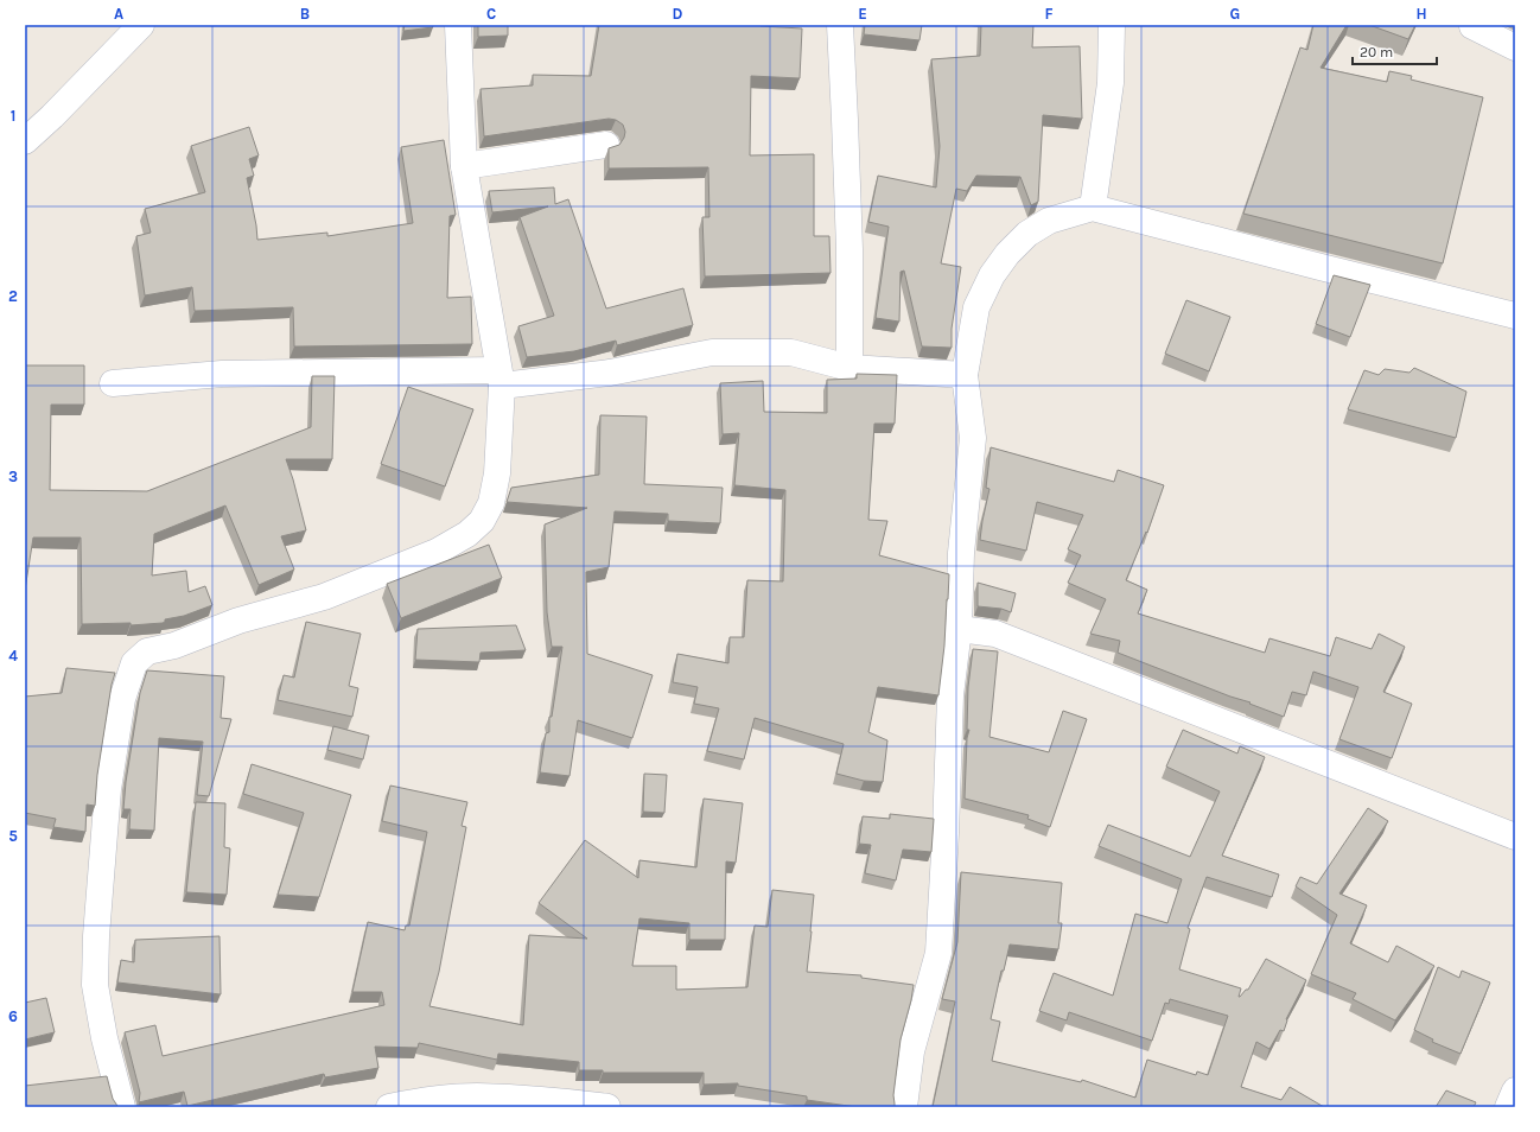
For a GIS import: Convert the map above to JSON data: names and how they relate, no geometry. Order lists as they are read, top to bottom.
{
  "scale_bar": "20 m",
  "grid": {
    "columns": [
      "A",
      "B",
      "C",
      "D",
      "E",
      "F",
      "G",
      "H"
    ],
    "rows": [
      "1",
      "2",
      "3",
      "4",
      "5",
      "6"
    ]
  }
}
